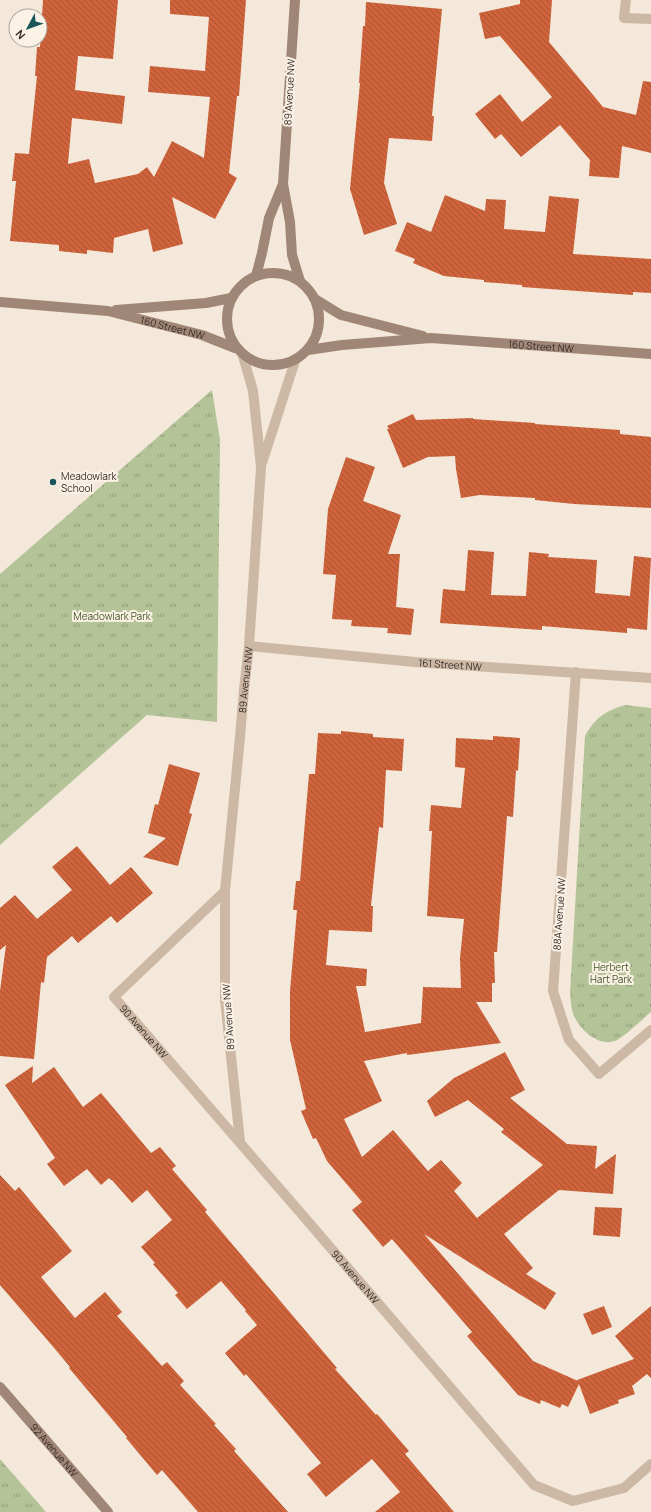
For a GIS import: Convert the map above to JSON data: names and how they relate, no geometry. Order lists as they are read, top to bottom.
{
  "streets": {
    "street": [
      "89 Avenue NW",
      "160 Street NW",
      "161 Street NW",
      "88A Avenue NW",
      "90 Avenue NW",
      "92 Avenue NW"
    ]
  },
  "crossings": [
    ["89 Avenue NW", "160 Street NW"],
    ["89 Avenue NW", "161 Street NW"],
    ["89 Avenue NW", "90 Avenue NW"],
    ["161 Street NW", "88A Avenue NW"]
  ],
  "parks": ["Meadowlark Park", "Herbert Hart Park"],
  "places": ["Meadowlark School"],
  "north": "bottom left"
}
